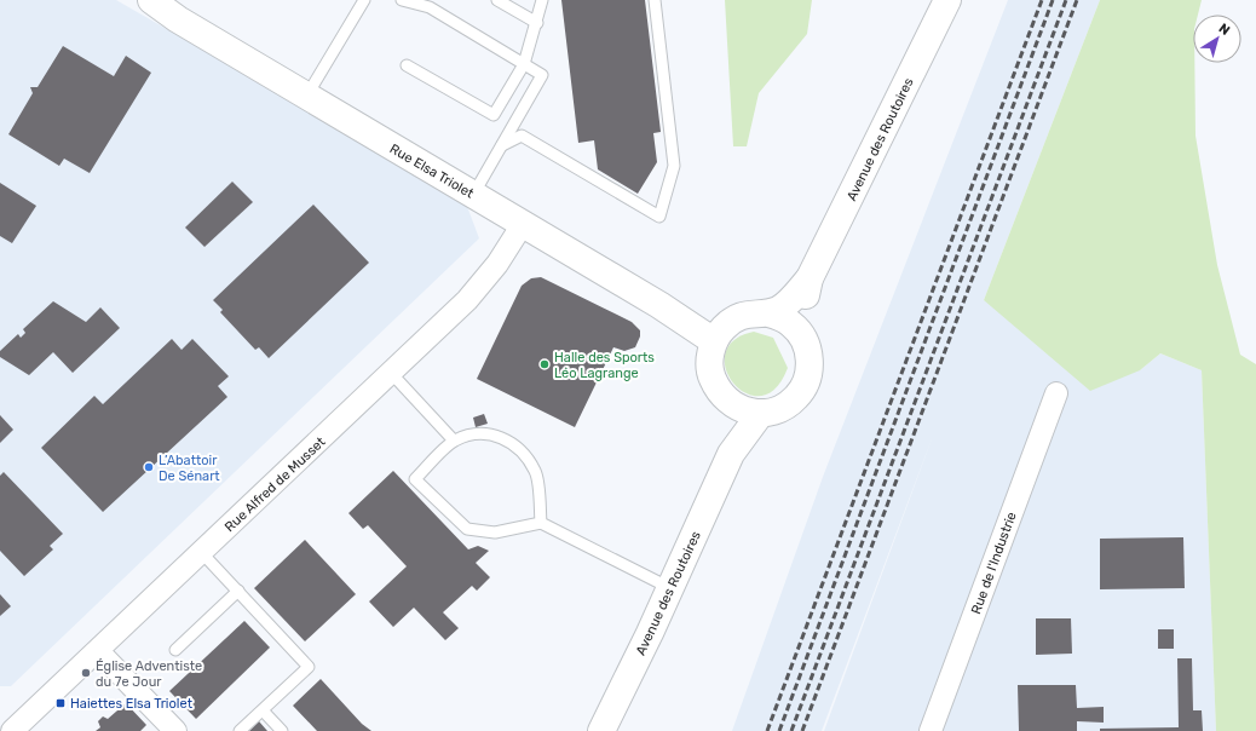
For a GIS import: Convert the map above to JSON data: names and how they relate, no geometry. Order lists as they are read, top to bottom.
{
  "streets": {
    "street": [
      "Avenue des Routoires",
      "Rue Elsa Triolet",
      "Rue Alfred de Musset",
      "Rue de l'Industrie"
    ]
  },
  "crossings": [
    ["Avenue des Routoires", "Rue Elsa Triolet"],
    ["Rue Elsa Triolet", "Rue Alfred de Musset"]
  ],
  "places": {
    "other": ["Halle des Sports Léo Lagrange", "L’Abattoir De Sénart", "Église Adventiste du 7e Jour"],
    "transit": ["Haiettes Elsa Triolet"]
  },
  "north": "top right"
}
